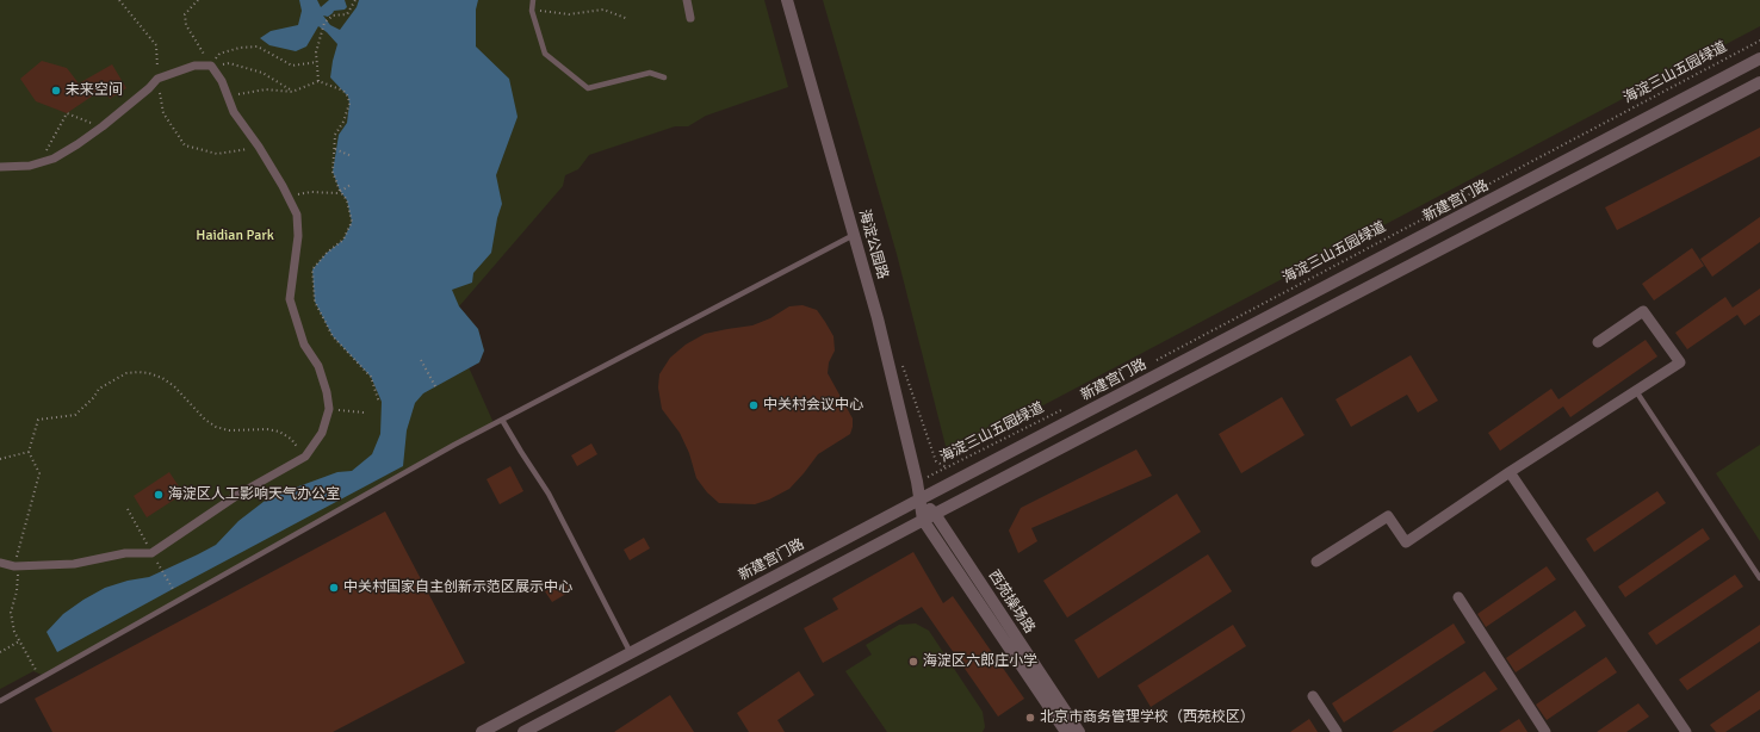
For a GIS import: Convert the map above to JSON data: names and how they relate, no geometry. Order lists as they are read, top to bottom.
{
  "streets": {
    "street": ["新建宫门路", "海淀公园路", "西苑操场路"],
    "path": ["海淀三山五园绿道"]
  },
  "crossings": [
    ["海淀三山五园绿道", "海淀公园路"],
    ["新建宫门路", "海淀公园路"],
    ["新建宫门路", "西苑操场路"],
    ["海淀公园路", "西苑操场路"]
  ],
  "parks": ["Haidian Park"],
  "places": [
    "未来空间",
    "中关村会议中心",
    "海淀区人工影响天气办公室",
    "中关村国家自主创新示范区展示中心",
    "海淀区六郎庄小学",
    "北京市商务管理学校（西苑校区）"
  ]
}
